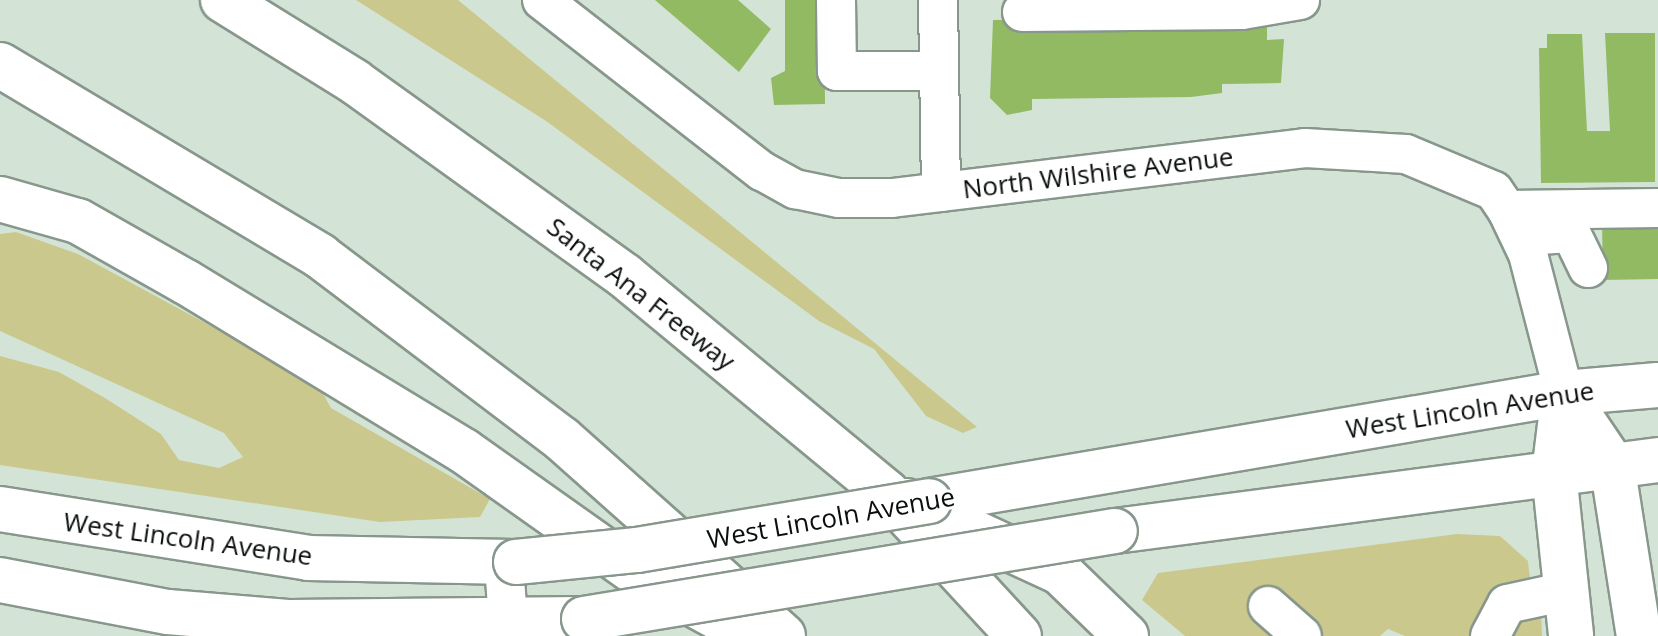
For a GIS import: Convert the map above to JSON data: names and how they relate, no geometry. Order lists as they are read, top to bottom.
{
  "streets": {
    "main road": ["Santa Ana Freeway", "West Lincoln Avenue"],
    "street": ["North Wilshire Avenue"]
  }
}
